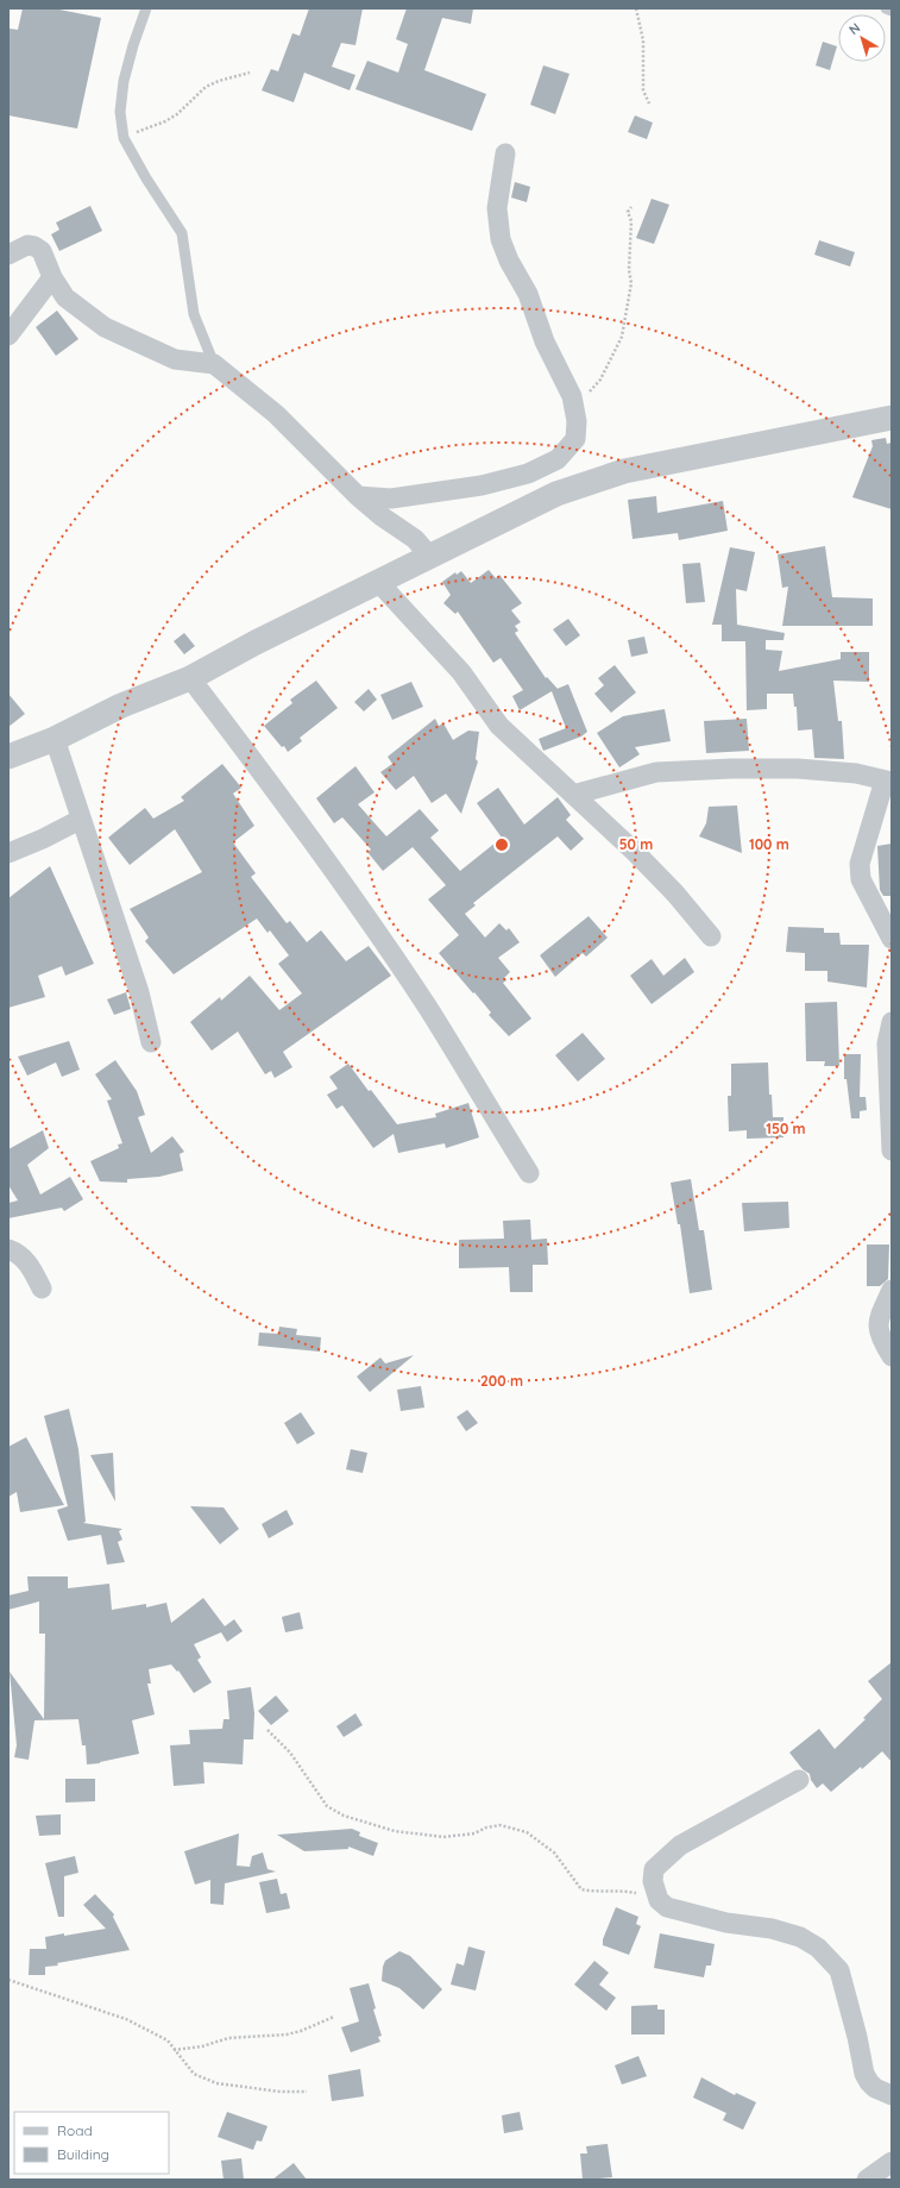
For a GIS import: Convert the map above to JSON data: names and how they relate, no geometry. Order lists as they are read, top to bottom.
{
  "legend": ["Road", "Building"],
  "north": "top left",
  "rings": [
    "50 m",
    "100 m",
    "150 m",
    "200 m"
  ]
}
